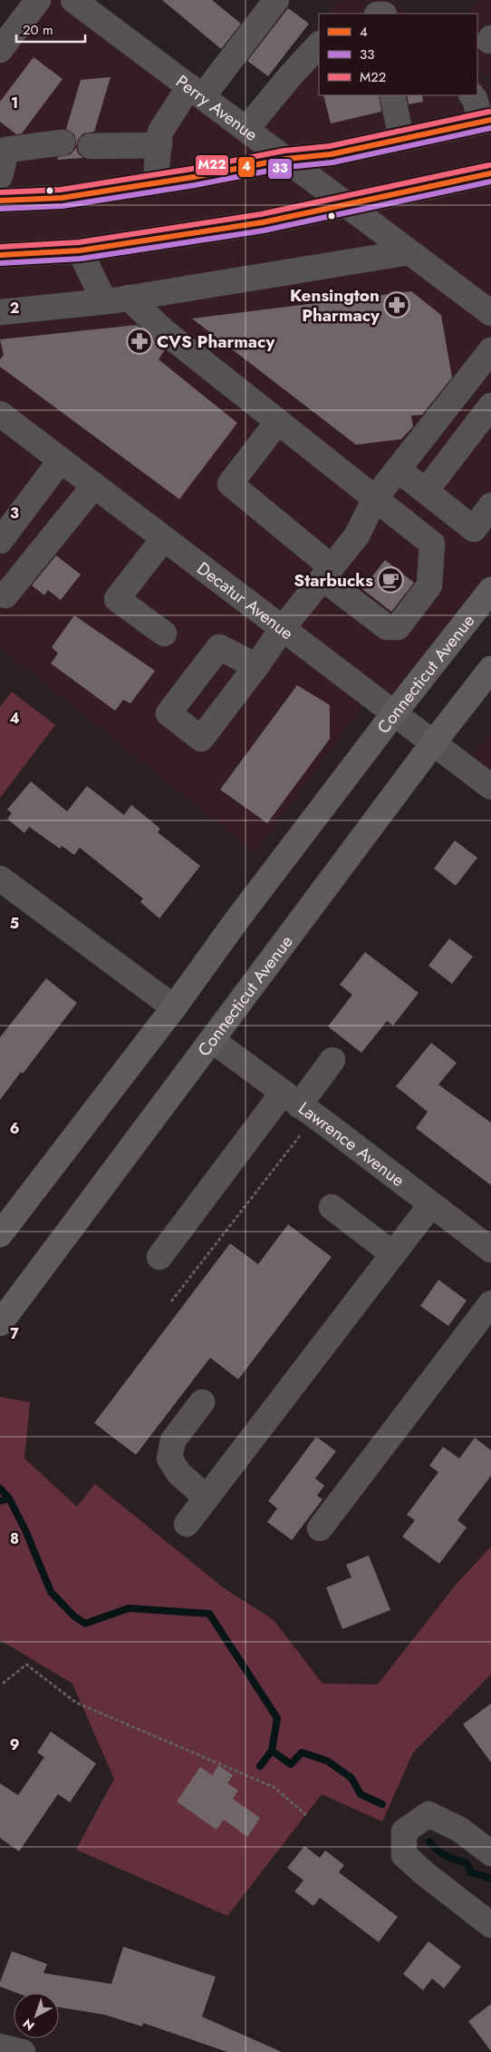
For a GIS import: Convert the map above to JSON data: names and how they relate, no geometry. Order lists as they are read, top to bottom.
{
  "streets": {
    "main road": ["Connecticut Avenue"],
    "street": ["Perry Avenue", "Decatur Avenue", "Lawrence Avenue"]
  },
  "crossings": [
    ["Decatur Avenue", "Connecticut Avenue"],
    ["Connecticut Avenue", "Lawrence Avenue"]
  ],
  "places": {
    "pharmacy": ["Kensington Pharmacy", "CVS Pharmacy"],
    "cafe": ["Starbucks"]
  },
  "lines": ["transit line M22", "transit line 4", "transit line 33"],
  "legend": ["4", "33", "M22"],
  "scale_bar": "20 m",
  "north": "bottom left",
  "grid": {
    "rows": [
      "1",
      "2",
      "3",
      "4",
      "5",
      "6",
      "7",
      "8",
      "9"
    ]
  }
}
